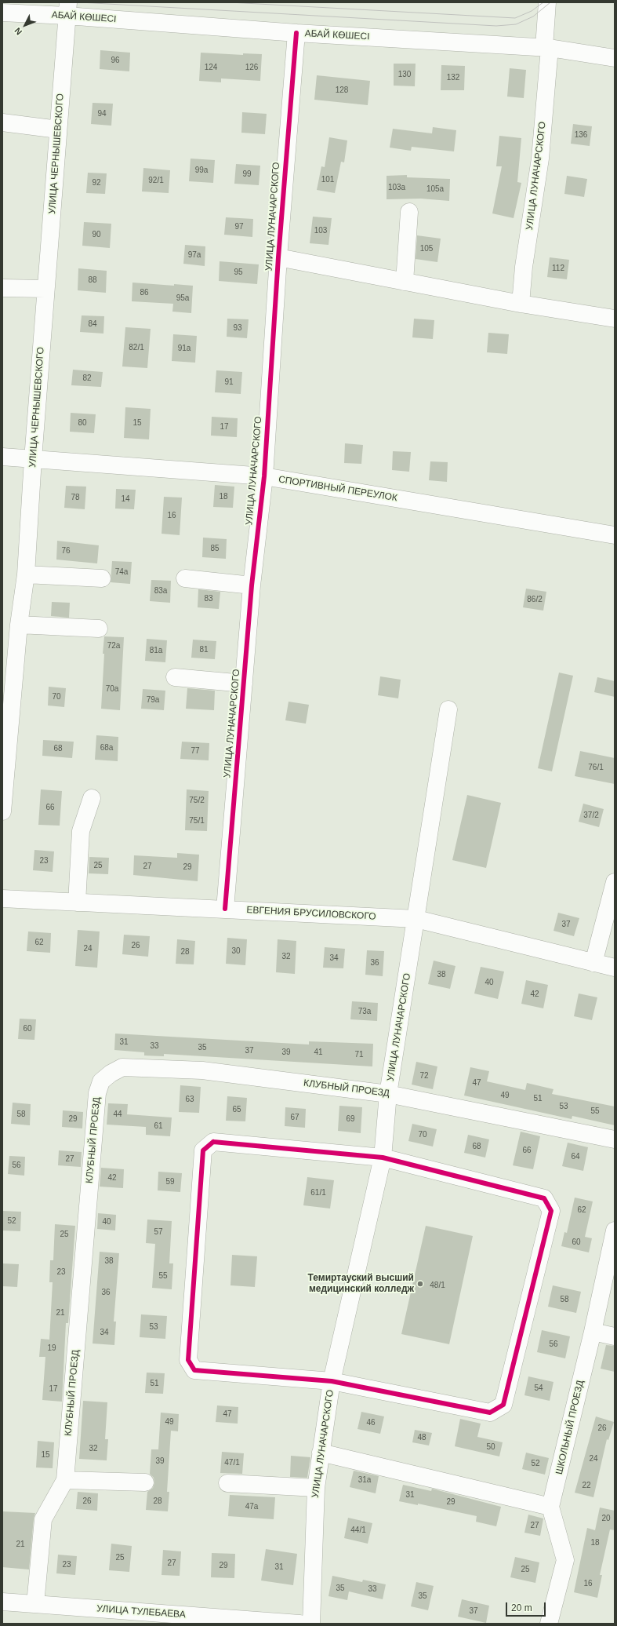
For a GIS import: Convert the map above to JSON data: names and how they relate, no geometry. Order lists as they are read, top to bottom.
{
  "streets": {
    "street": [
      "АБАЙ КӨШЕСІ",
      "УЛИЦА ЧЕРНЫШЕВСКОГО",
      "УЛИЦА ЛУНАЧАРСКОГО",
      "СПОРТИВНЫЙ ПЕРЕУЛОК",
      "ЕВГЕНИЯ БРУСИЛОВСКОГО",
      "КЛУБНЫЙ ПРОЕЗД",
      "ШКОЛЬНЫЙ ПРОЕЗД",
      "УЛИЦА ТУЛЕБАЕВА"
    ]
  },
  "crossings": [
    ["АБАЙ КӨШЕСІ", "УЛИЦА ЧЕРНЫШЕВСКОГО"],
    ["АБАЙ КӨШЕСІ", "УЛИЦА ЛУНАЧАРСКОГО"],
    ["УЛИЦА ЧЕРНЫШЕВСКОГО", "СПОРТИВНЫЙ ПЕРЕУЛОК"],
    ["УЛИЦА ЛУНАЧАРСКОГО", "СПОРТИВНЫЙ ПЕРЕУЛОК"],
    ["УЛИЦА ЛУНАЧАРСКОГО", "ЕВГЕНИЯ БРУСИЛОВСКОГО"],
    ["УЛИЦА ЛУНАЧАРСКОГО", "КЛУБНЫЙ ПРОЕЗД"],
    ["КЛУБНЫЙ ПРОЕЗД", "УЛИЦА ТУЛЕБАЕВА"]
  ],
  "places": ["Темиртауский высший медицинский колледж"],
  "house_numbers": [
    "96",
    "124",
    "126",
    "130",
    "132",
    "128",
    "94",
    "136",
    "99а",
    "99",
    "101",
    "92/1",
    "92",
    "103а",
    "105а",
    "97",
    "103",
    "90",
    "105",
    "97а",
    "112",
    "95",
    "88",
    "86",
    "95а",
    "84",
    "93",
    "82/1",
    "91а",
    "82",
    "91",
    "80",
    "15",
    "17",
    "18",
    "78",
    "14",
    "16",
    "85",
    "76",
    "74а",
    "83а",
    "83",
    "86/2",
    "72а",
    "81",
    "81а",
    "70а",
    "70",
    "79а",
    "68а",
    "68",
    "77",
    "76/1",
    "75/2",
    "66",
    "37/2",
    "75/1",
    "23",
    "25",
    "27",
    "29",
    "37",
    "62",
    "26",
    "24",
    "30",
    "28",
    "32",
    "34",
    "36",
    "38",
    "40",
    "42",
    "73а",
    "60",
    "31",
    "33",
    "35",
    "37",
    "39",
    "41",
    "71",
    "72",
    "47",
    "49",
    "51",
    "63",
    "53",
    "65",
    "55",
    "58",
    "44",
    "67",
    "29",
    "69",
    "61",
    "70",
    "68",
    "66",
    "64",
    "27",
    "56",
    "42",
    "59",
    "61/1",
    "62",
    "52",
    "40",
    "57",
    "25",
    "60",
    "38",
    "23",
    "55",
    "48/1",
    "36",
    "58",
    "21",
    "53",
    "34",
    "56",
    "19",
    "51",
    "54",
    "17",
    "47",
    "49",
    "46",
    "26",
    "48",
    "50",
    "32",
    "15",
    "24",
    "39",
    "47/1",
    "52",
    "31а",
    "22",
    "31",
    "26",
    "28",
    "29",
    "47а",
    "20",
    "27",
    "44/1",
    "18",
    "21",
    "25",
    "27",
    "23",
    "29",
    "31",
    "25",
    "16",
    "35",
    "33",
    "35",
    "37"
  ],
  "scale_bar": "20 m",
  "north": "bottom left"
}
